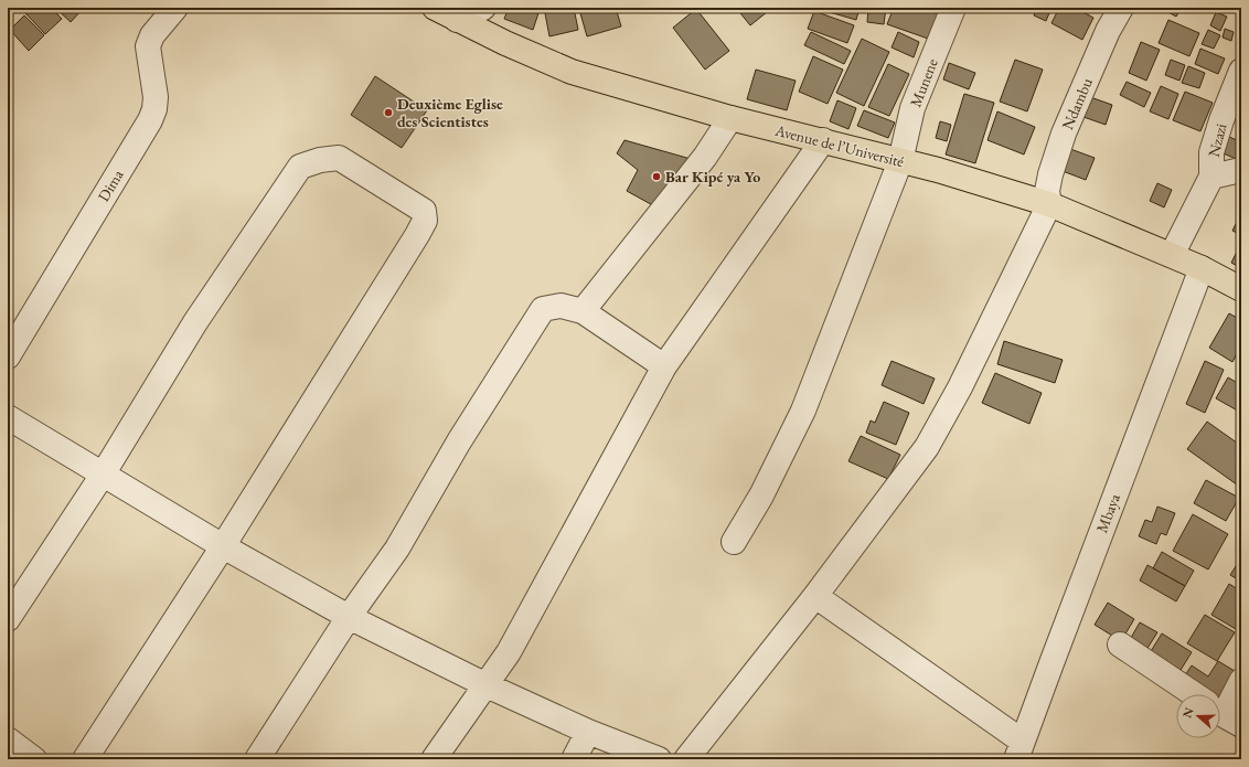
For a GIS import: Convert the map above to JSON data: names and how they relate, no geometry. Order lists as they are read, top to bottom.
{
  "streets": {
    "main road": ["Avenue de l’Université"],
    "street": [
      "Munene",
      "Ndambu",
      "Nzazi",
      "Dima",
      "Mbaya"
    ]
  },
  "crossings": [
    ["Munene", "Avenue de l’Université"],
    ["Ndambu", "Avenue de l’Université"],
    ["Nzazi", "Avenue de l’Université"],
    ["Avenue de l’Université", "Mbaya"]
  ],
  "places": ["Deuxième Eglise des Scientistes", "Bar Kipé ya Yo"],
  "north": "left"
}
